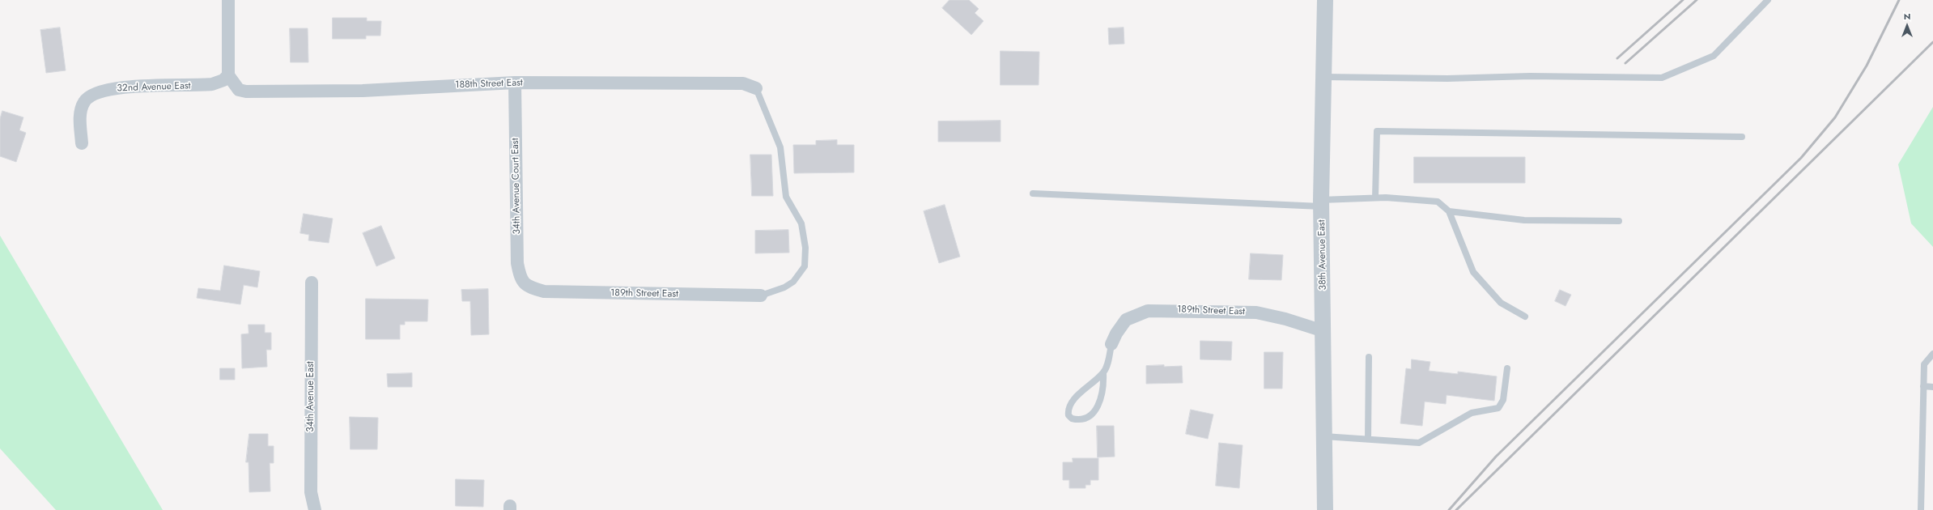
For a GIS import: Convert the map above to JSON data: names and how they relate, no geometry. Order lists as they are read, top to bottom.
{
  "streets": {
    "street": [
      "188th Street East",
      "32nd Avenue East",
      "34th Avenue Court East",
      "38th Avenue East",
      "189th Street East",
      "34th Avenue East"
    ]
  },
  "crossings": [
    ["188th Street East", "32nd Avenue East"],
    ["188th Street East", "34th Avenue Court East"],
    ["34th Avenue Court East", "189th Street East"],
    ["38th Avenue East", "189th Street East"]
  ],
  "north": "top"
}
